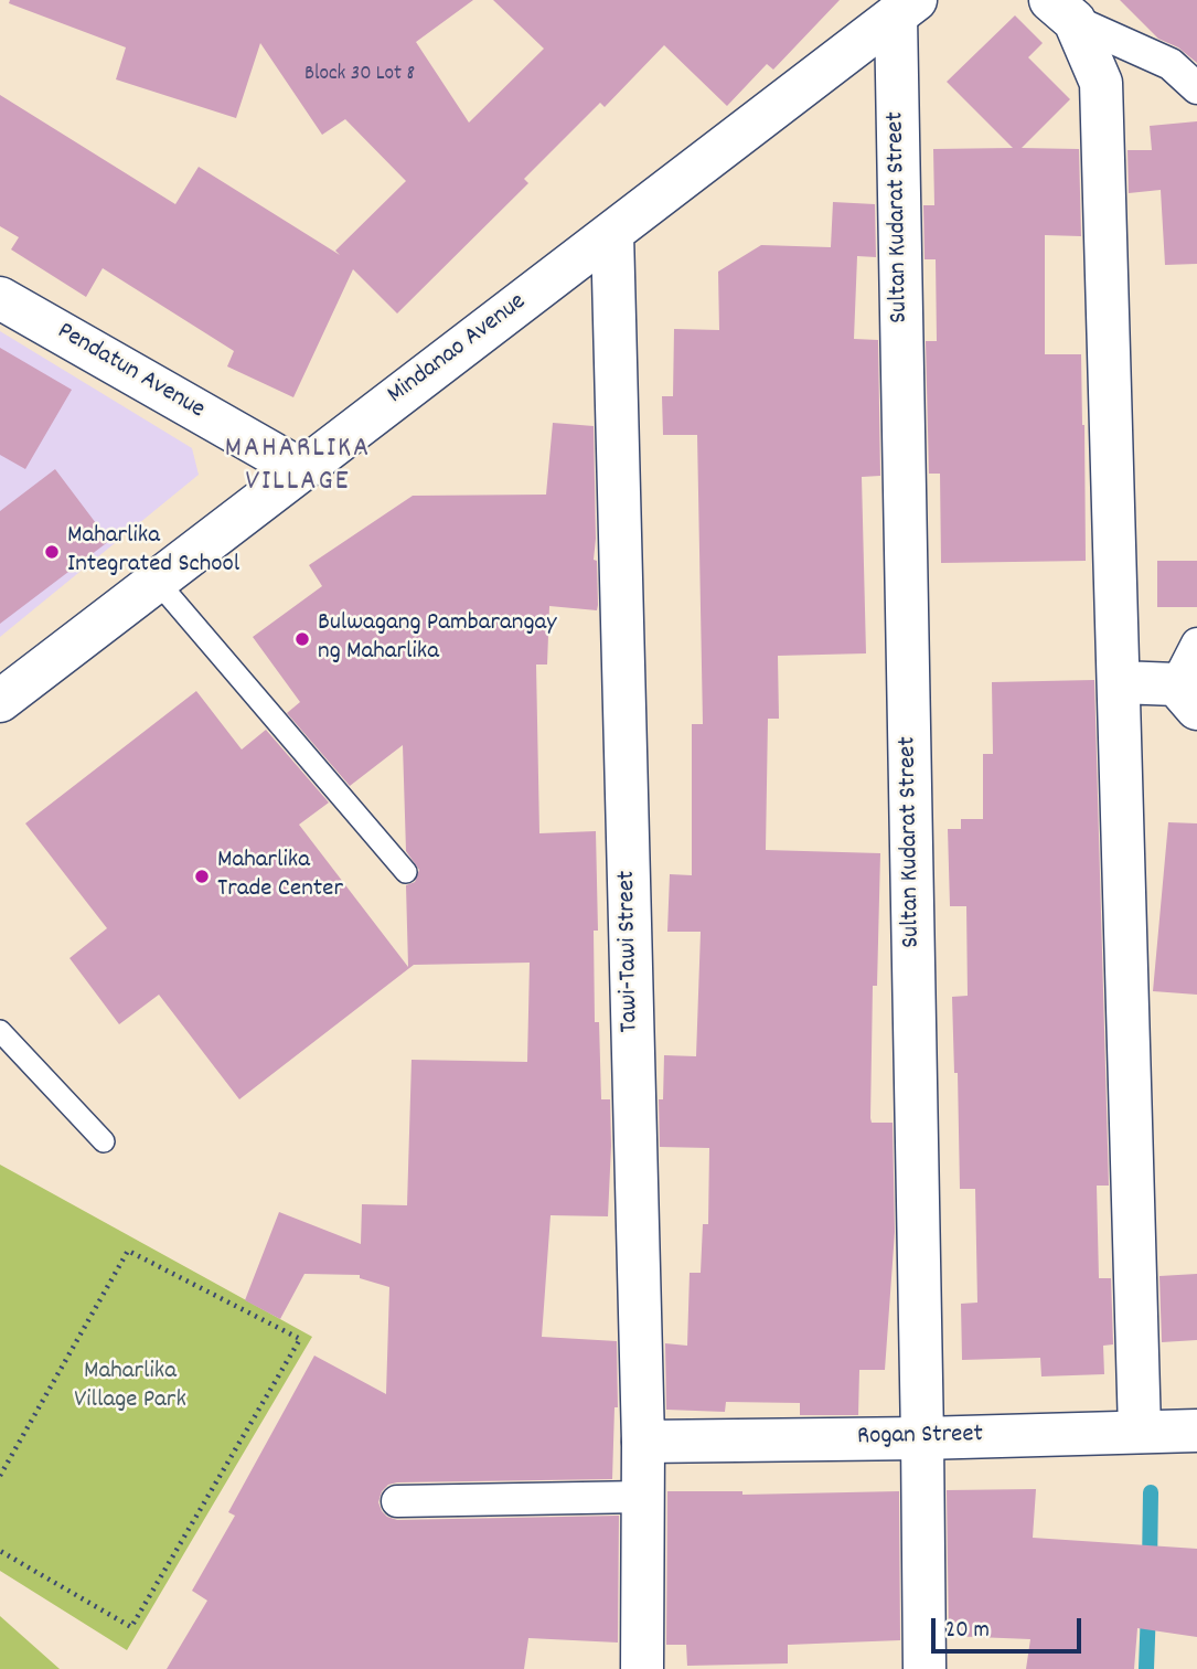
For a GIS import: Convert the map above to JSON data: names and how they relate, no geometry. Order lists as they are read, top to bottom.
{
  "streets": {
    "street": [
      "Sultan Kudarat Street",
      "Mindanao Avenue",
      "Pendatun Avenue",
      "Tawi-Tawi Street",
      "Rogan Street"
    ]
  },
  "crossings": [
    ["Sultan Kudarat Street", "Mindanao Avenue"],
    ["Sultan Kudarat Street", "Rogan Street"],
    ["Mindanao Avenue", "Pendatun Avenue"],
    ["Mindanao Avenue", "Tawi-Tawi Street"],
    ["Tawi-Tawi Street", "Rogan Street"]
  ],
  "districts": ["MAHARLIKA VILLAGE"],
  "parks": ["Maharlika Village Park"],
  "places": ["Maharlika Integrated School", "Bulwagang Pambarangay ng Maharlika", "Maharlika Trade Center"],
  "house_numbers": ["Block 30 Lot 8"],
  "scale_bar": "20 m"
}
